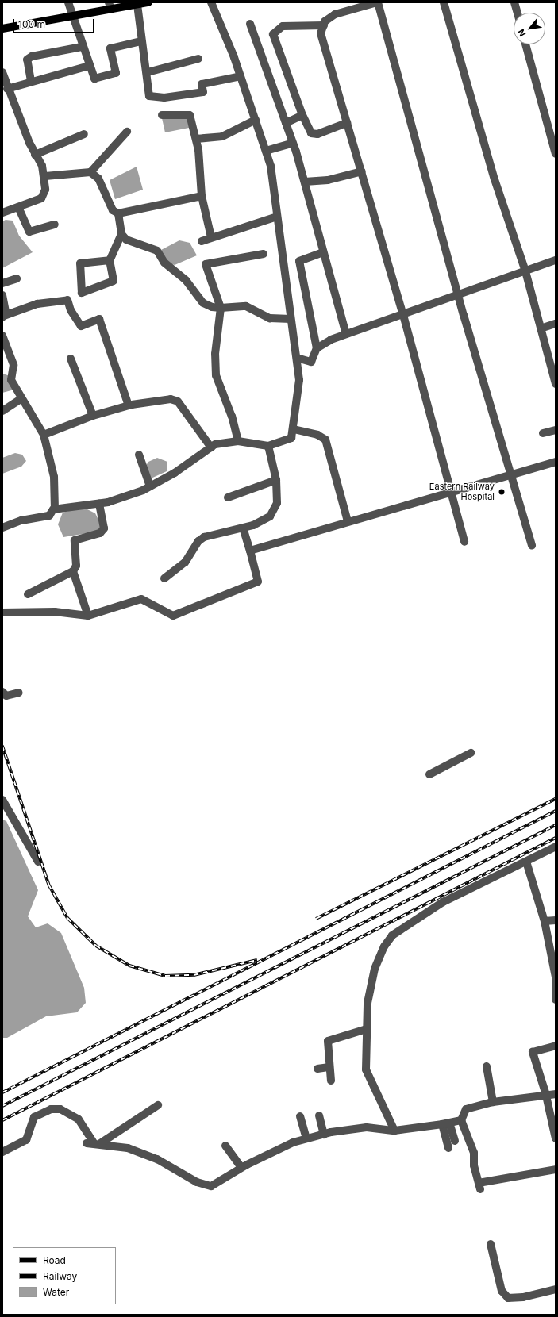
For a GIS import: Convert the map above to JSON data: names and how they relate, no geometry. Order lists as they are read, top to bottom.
{
  "places": ["Eastern Railway Hospital"],
  "legend": ["Road", "Railway", "Water"],
  "scale_bar": "100 m",
  "north": "bottom left"
}
